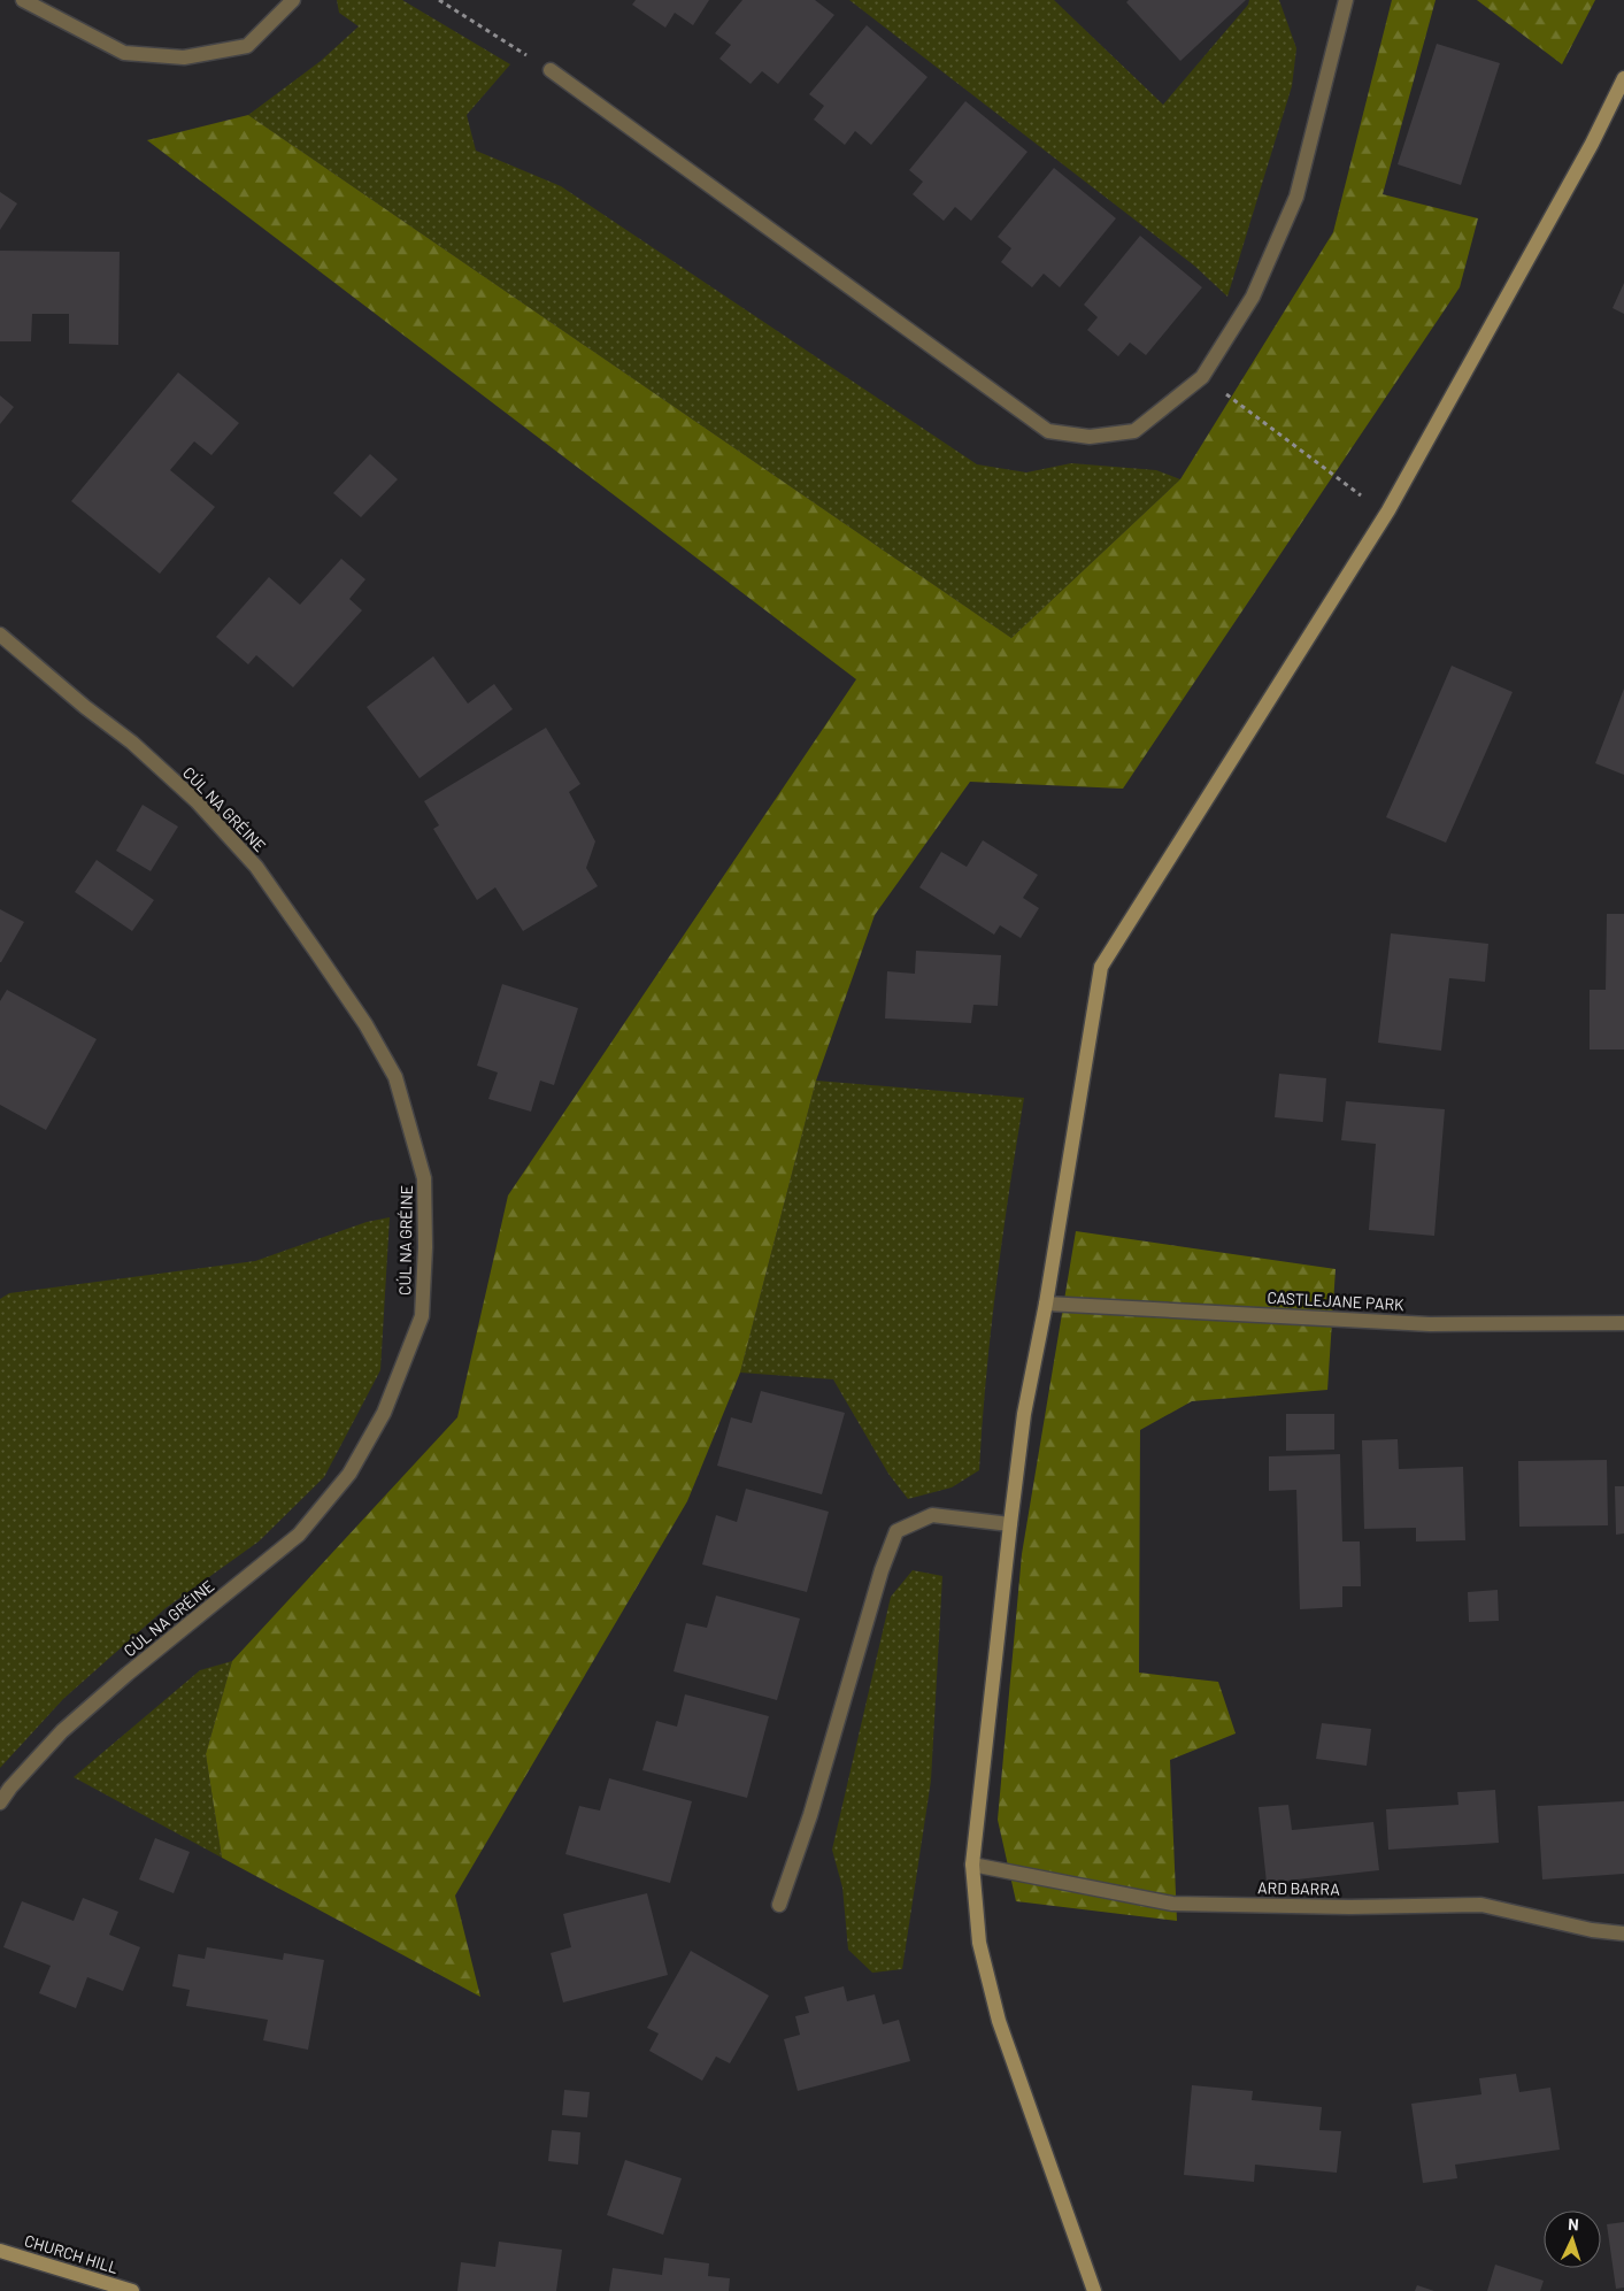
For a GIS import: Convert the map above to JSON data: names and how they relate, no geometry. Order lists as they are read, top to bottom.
{
  "streets": {
    "street": [
      "CÚL NA GRÉINE",
      "CASTLEJANE PARK",
      "ARD BARRA",
      "CHURCH HILL"
    ]
  },
  "north": "top"
}
